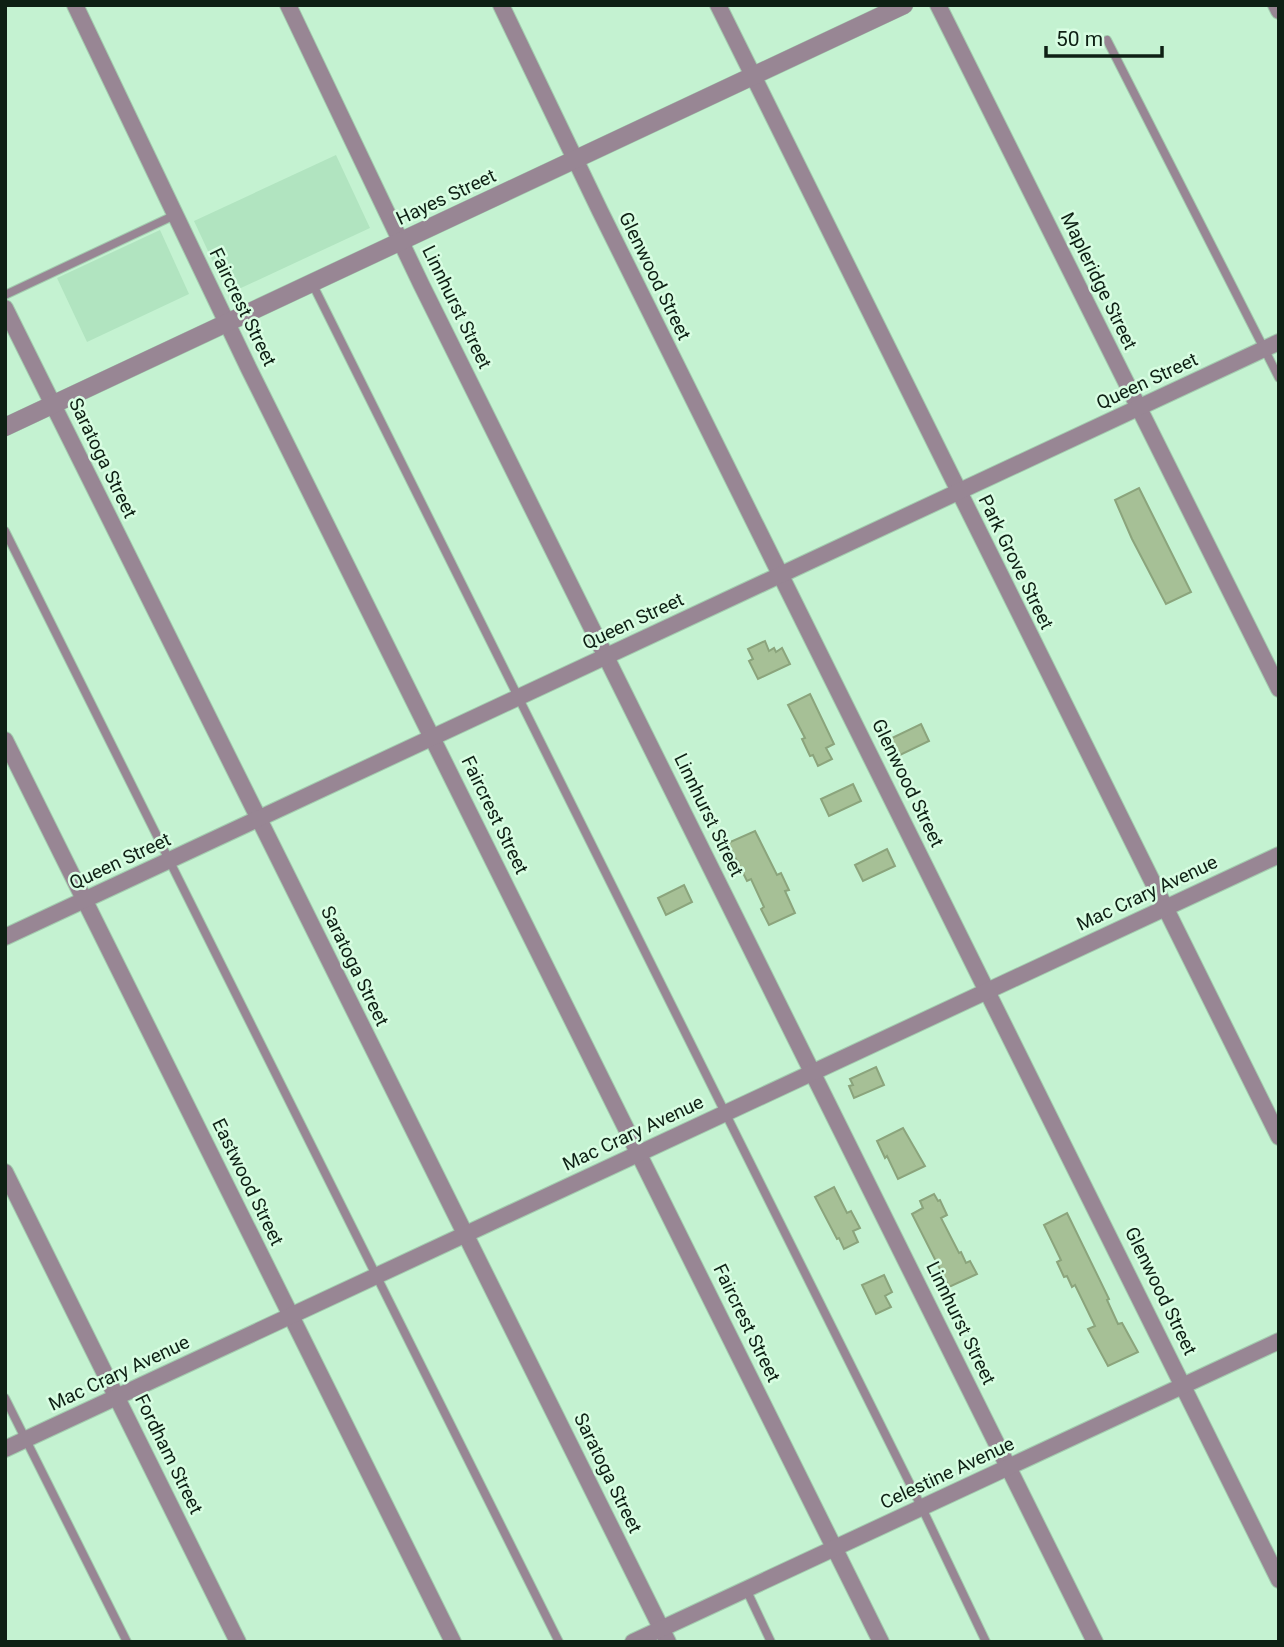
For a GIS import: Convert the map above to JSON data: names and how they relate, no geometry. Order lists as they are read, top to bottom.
{
  "streets": {
    "street": [
      "Hayes Street",
      "Glenwood Street",
      "Mapleridge Street",
      "Faircrest Street",
      "Linnhurst Street",
      "Queen Street",
      "Saratoga Street",
      "Park Grove Street",
      "Mac Crary Avenue",
      "Eastwood Street",
      "Fordham Street",
      "Celestine Avenue"
    ]
  },
  "crossings": [
    ["Hayes Street", "Glenwood Street"],
    ["Hayes Street", "Faircrest Street"],
    ["Hayes Street", "Linnhurst Street"],
    ["Hayes Street", "Saratoga Street"],
    ["Hayes Street", "Park Grove Street"],
    ["Glenwood Street", "Queen Street"],
    ["Glenwood Street", "Mac Crary Avenue"],
    ["Glenwood Street", "Celestine Avenue"],
    ["Mapleridge Street", "Queen Street"],
    ["Faircrest Street", "Queen Street"],
    ["Faircrest Street", "Mac Crary Avenue"],
    ["Faircrest Street", "Celestine Avenue"],
    ["Linnhurst Street", "Queen Street"],
    ["Linnhurst Street", "Mac Crary Avenue"],
    ["Linnhurst Street", "Celestine Avenue"],
    ["Queen Street", "Saratoga Street"],
    ["Queen Street", "Park Grove Street"],
    ["Queen Street", "Eastwood Street"],
    ["Saratoga Street", "Mac Crary Avenue"],
    ["Saratoga Street", "Celestine Avenue"],
    ["Park Grove Street", "Mac Crary Avenue"],
    ["Mac Crary Avenue", "Eastwood Street"],
    ["Mac Crary Avenue", "Fordham Street"]
  ],
  "scale_bar": "50 m"
}
